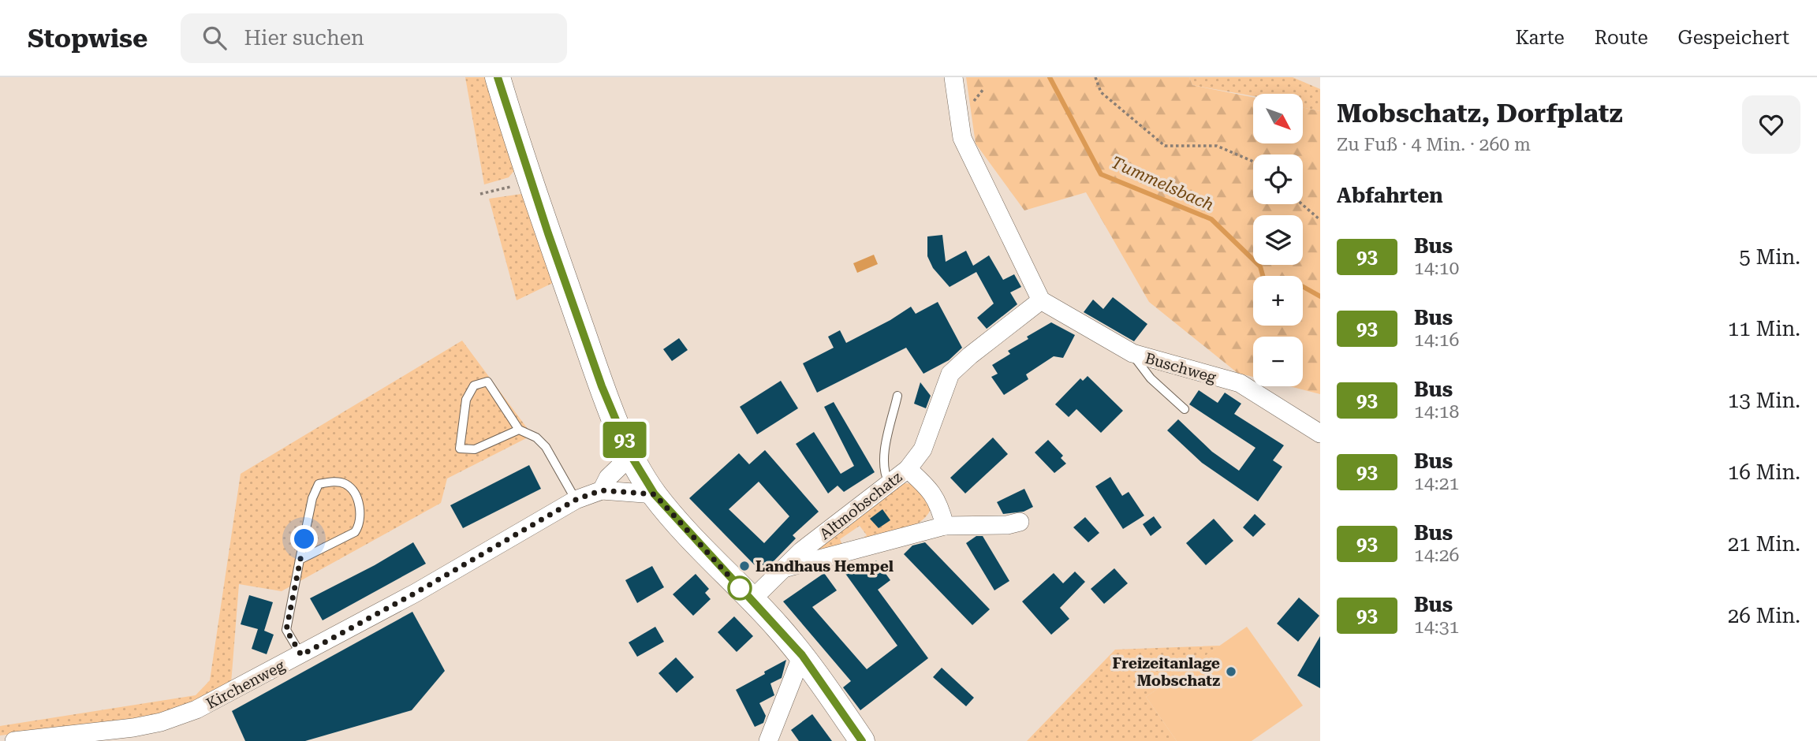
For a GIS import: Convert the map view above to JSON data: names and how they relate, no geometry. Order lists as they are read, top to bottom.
{
  "streets": {
    "street": ["Buschweg", "Altmobschatz", "Kirchenweg"]
  },
  "water": ["Tummelsbach"],
  "places": ["Landhaus Hempel", "Freizeitanlage Mobschatz"],
  "lines": ["bus line 93"],
  "north": "bottom right",
  "page": {
    "header": "Stopwise",
    "search": "Hier suchen",
    "nav": ["Karte", "Route", "Gespeichert"],
    "on_map": "93",
    "heading": [
      ["Mobschatz, Dorfplatz", "Zu Fuß · 4 Min. · 260 m"],
      "Abfahrten"
    ],
    "map_buttons": ["+", "−"],
    "list": [
      {
        "mark": "93",
        "name": "Bus",
        "note": "14:10",
        "value": "5 Min."
      },
      {
        "mark": "93",
        "name": "Bus",
        "note": "14:16",
        "value": "11 Min."
      },
      {
        "mark": "93",
        "name": "Bus",
        "note": "14:18",
        "value": "13 Min."
      },
      {
        "mark": "93",
        "name": "Bus",
        "note": "14:21",
        "value": "16 Min."
      },
      {
        "mark": "93",
        "name": "Bus",
        "note": "14:26",
        "value": "21 Min."
      },
      {
        "mark": "93",
        "name": "Bus",
        "note": "14:31",
        "value": "26 Min."
      }
    ]
  }
}
